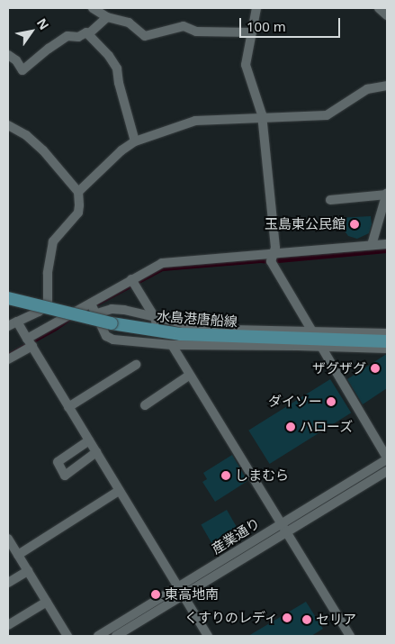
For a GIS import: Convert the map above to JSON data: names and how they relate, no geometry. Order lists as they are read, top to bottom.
{
  "streets": {
    "main road": ["水島港唐船線"],
    "street": ["産業通り"]
  },
  "places": [
    "玉島東公民館",
    "ザグザグ",
    "ダイソー",
    "ハローズ",
    "しまむら",
    "東高地南",
    "くすりのレディ",
    "セリア"
  ],
  "scale_bar": "100 m",
  "north": "top right"
}
